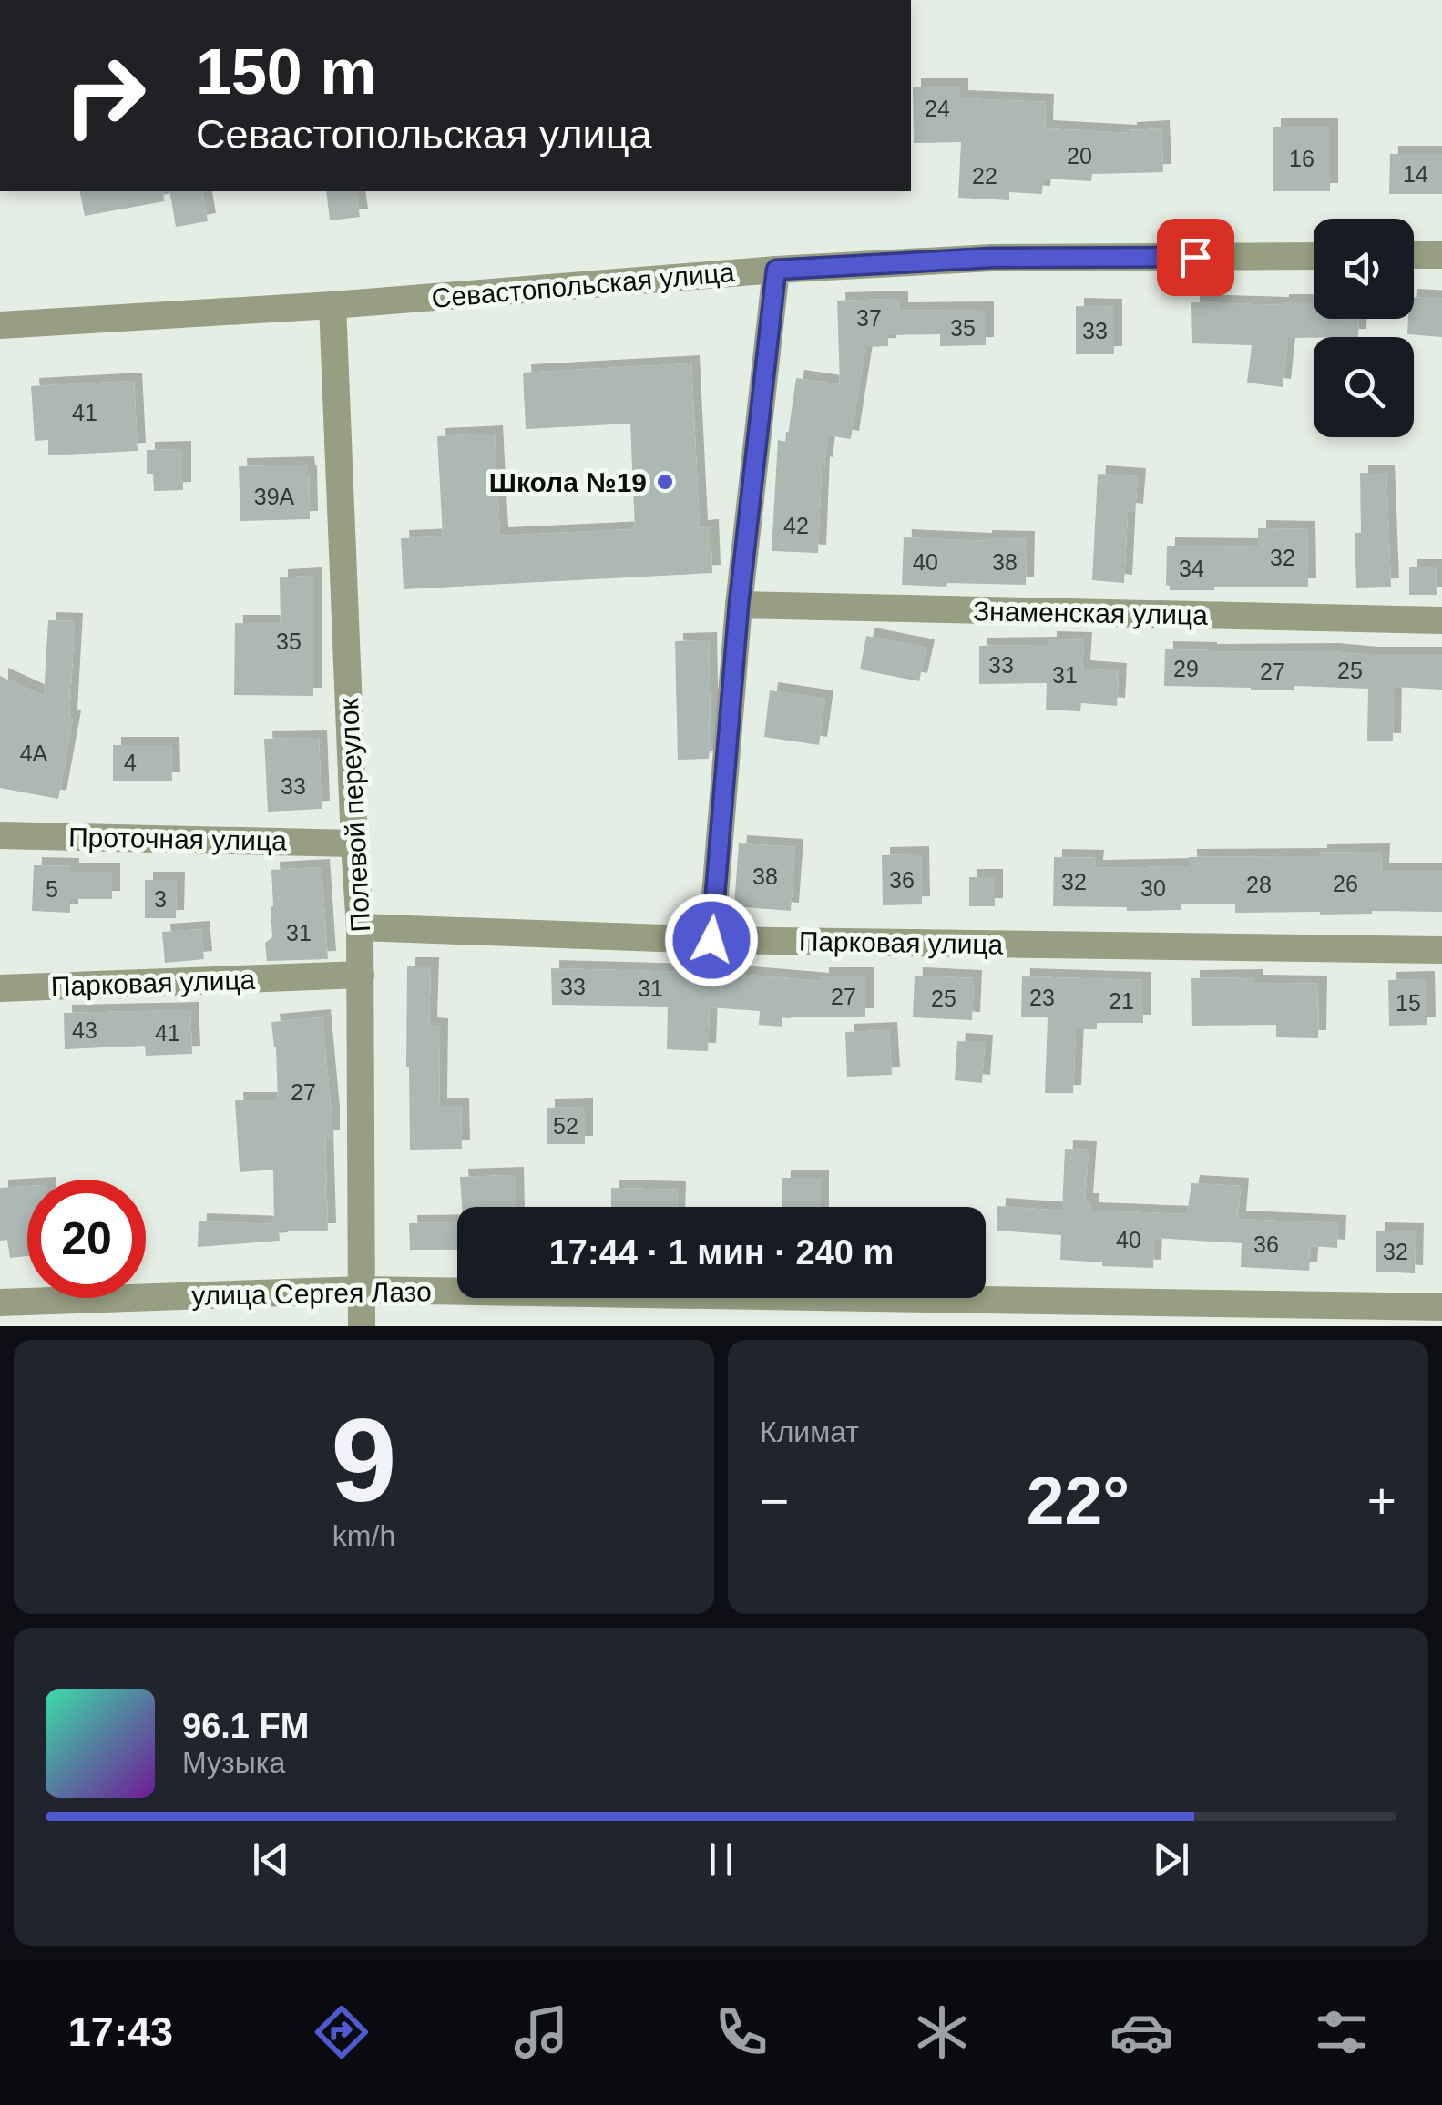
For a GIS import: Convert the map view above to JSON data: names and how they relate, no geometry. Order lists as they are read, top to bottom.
{
  "streets": {
    "street": [
      "Севастопольская улица",
      "Знаменская улица",
      "Полевой переулок",
      "Проточная улица",
      "Парковая улица",
      "улица Сергея Лазо"
    ]
  },
  "crossings": [
    ["Севастопольская улица", "Полевой переулок"],
    ["Полевой переулок", "Проточная улица"],
    ["Полевой переулок", "Парковая улица"],
    ["Полевой переулок", "улица Сергея Лазо"]
  ],
  "places": ["Школа №19"],
  "house_numbers": [
    "24",
    "20",
    "16",
    "14",
    "22",
    "37",
    "35",
    "33",
    "41",
    "39А",
    "42",
    "32",
    "40",
    "38",
    "34",
    "35",
    "33",
    "29",
    "25",
    "27",
    "31",
    "4А",
    "4",
    "33",
    "38",
    "36",
    "32",
    "26",
    "28",
    "30",
    "5",
    "3",
    "31",
    "33",
    "31",
    "27",
    "23",
    "25",
    "21",
    "15",
    "43",
    "41",
    "27",
    "52",
    "40",
    "36",
    "32"
  ],
  "page": {
    "turn": ["150 m", "Севастопольская улица"],
    "limit": "20",
    "trip": "17:44 · 1 мин · 240 m",
    "tile": [
      ["9", "km/h"],
      "Климат"
    ],
    "heat": ["−", "22°", "+"],
    "song": ["96.1 FM", "Музыка"],
    "tabs": "17:43"
  }
}
